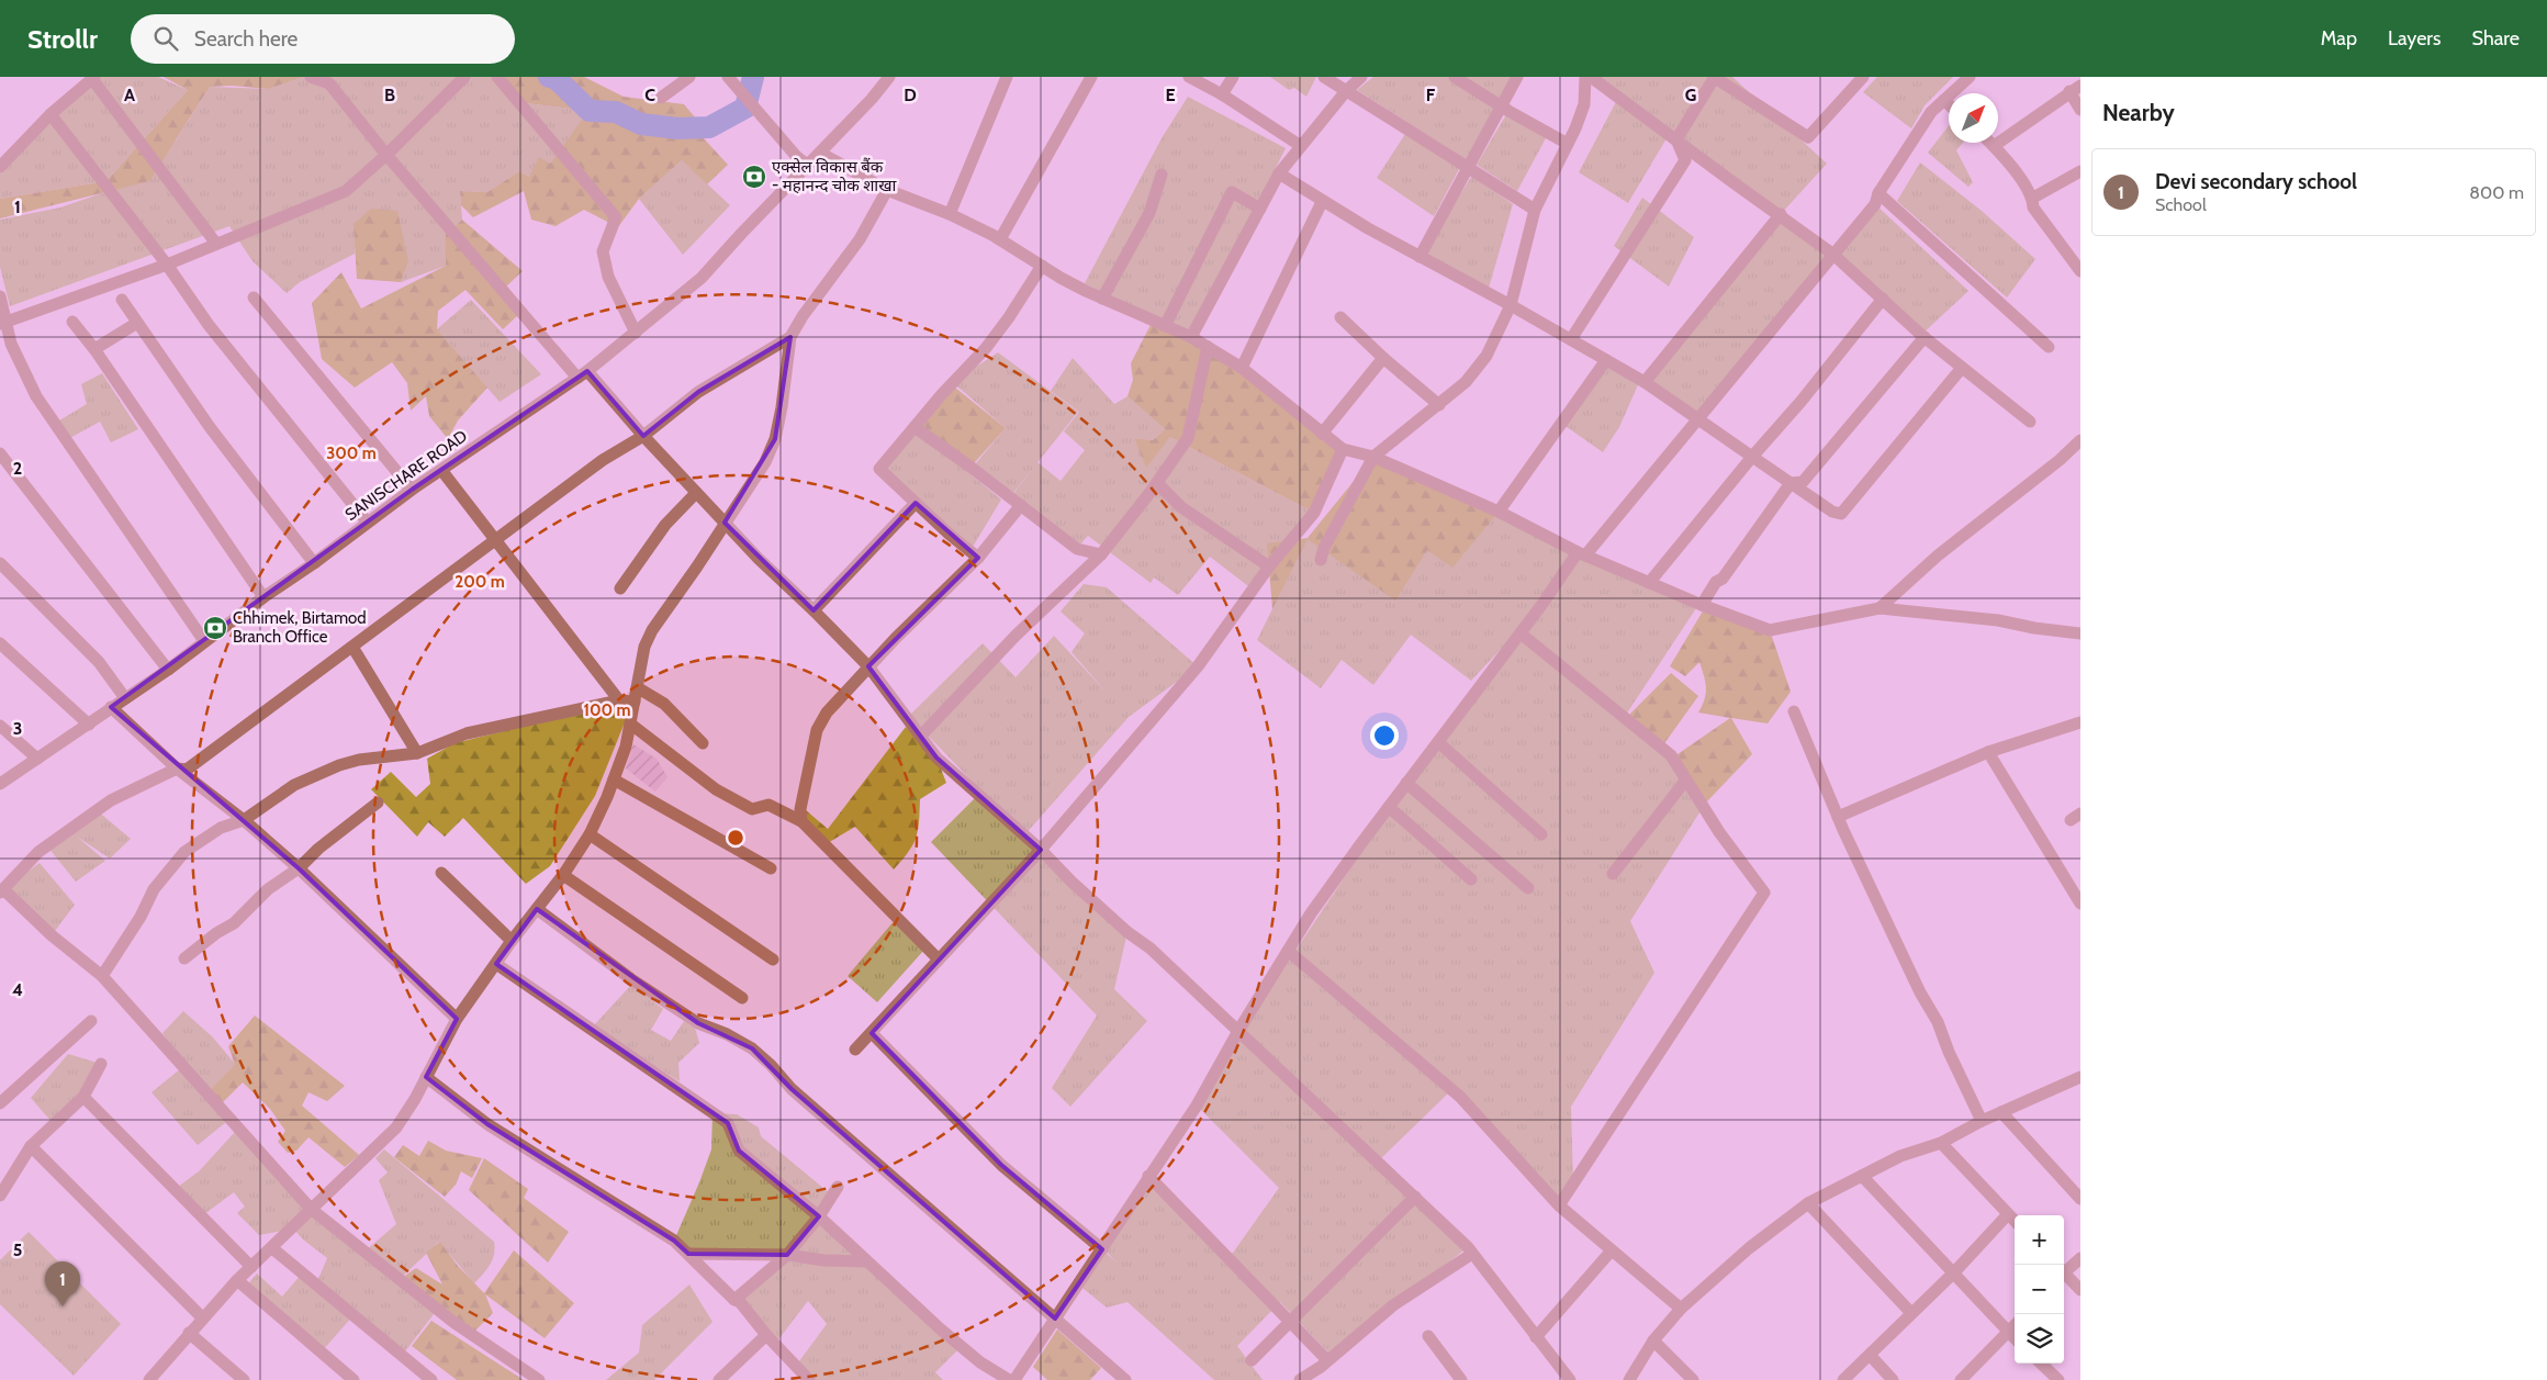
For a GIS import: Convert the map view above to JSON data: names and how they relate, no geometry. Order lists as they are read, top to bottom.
{
  "streets": {
    "street": ["SANISCHARE ROAD"]
  },
  "places": {
    "bank": ["एक्सेल विकास बैंक - महानन्द चोक शाखा", "Chhimek, Birtamod Branch Office"]
  },
  "north": "top right",
  "page": {
    "header": "Strollr",
    "search": "Search here",
    "nav": ["Map", "Layers", "Share"],
    "heading": "Nearby",
    "list": [
      {
        "mark": "1",
        "name": "Devi secondary school",
        "note": "School",
        "value": "800 m"
      }
    ],
    "map_buttons": ["+", "−"],
    "pins": "1"
  },
  "grid": {
    "columns": [
      "A",
      "B",
      "C",
      "D",
      "E",
      "F",
      "G"
    ],
    "rows": [
      "1",
      "2",
      "3",
      "4",
      "5"
    ]
  },
  "rings": ["300 m", "200 m", "100 m"]
}
